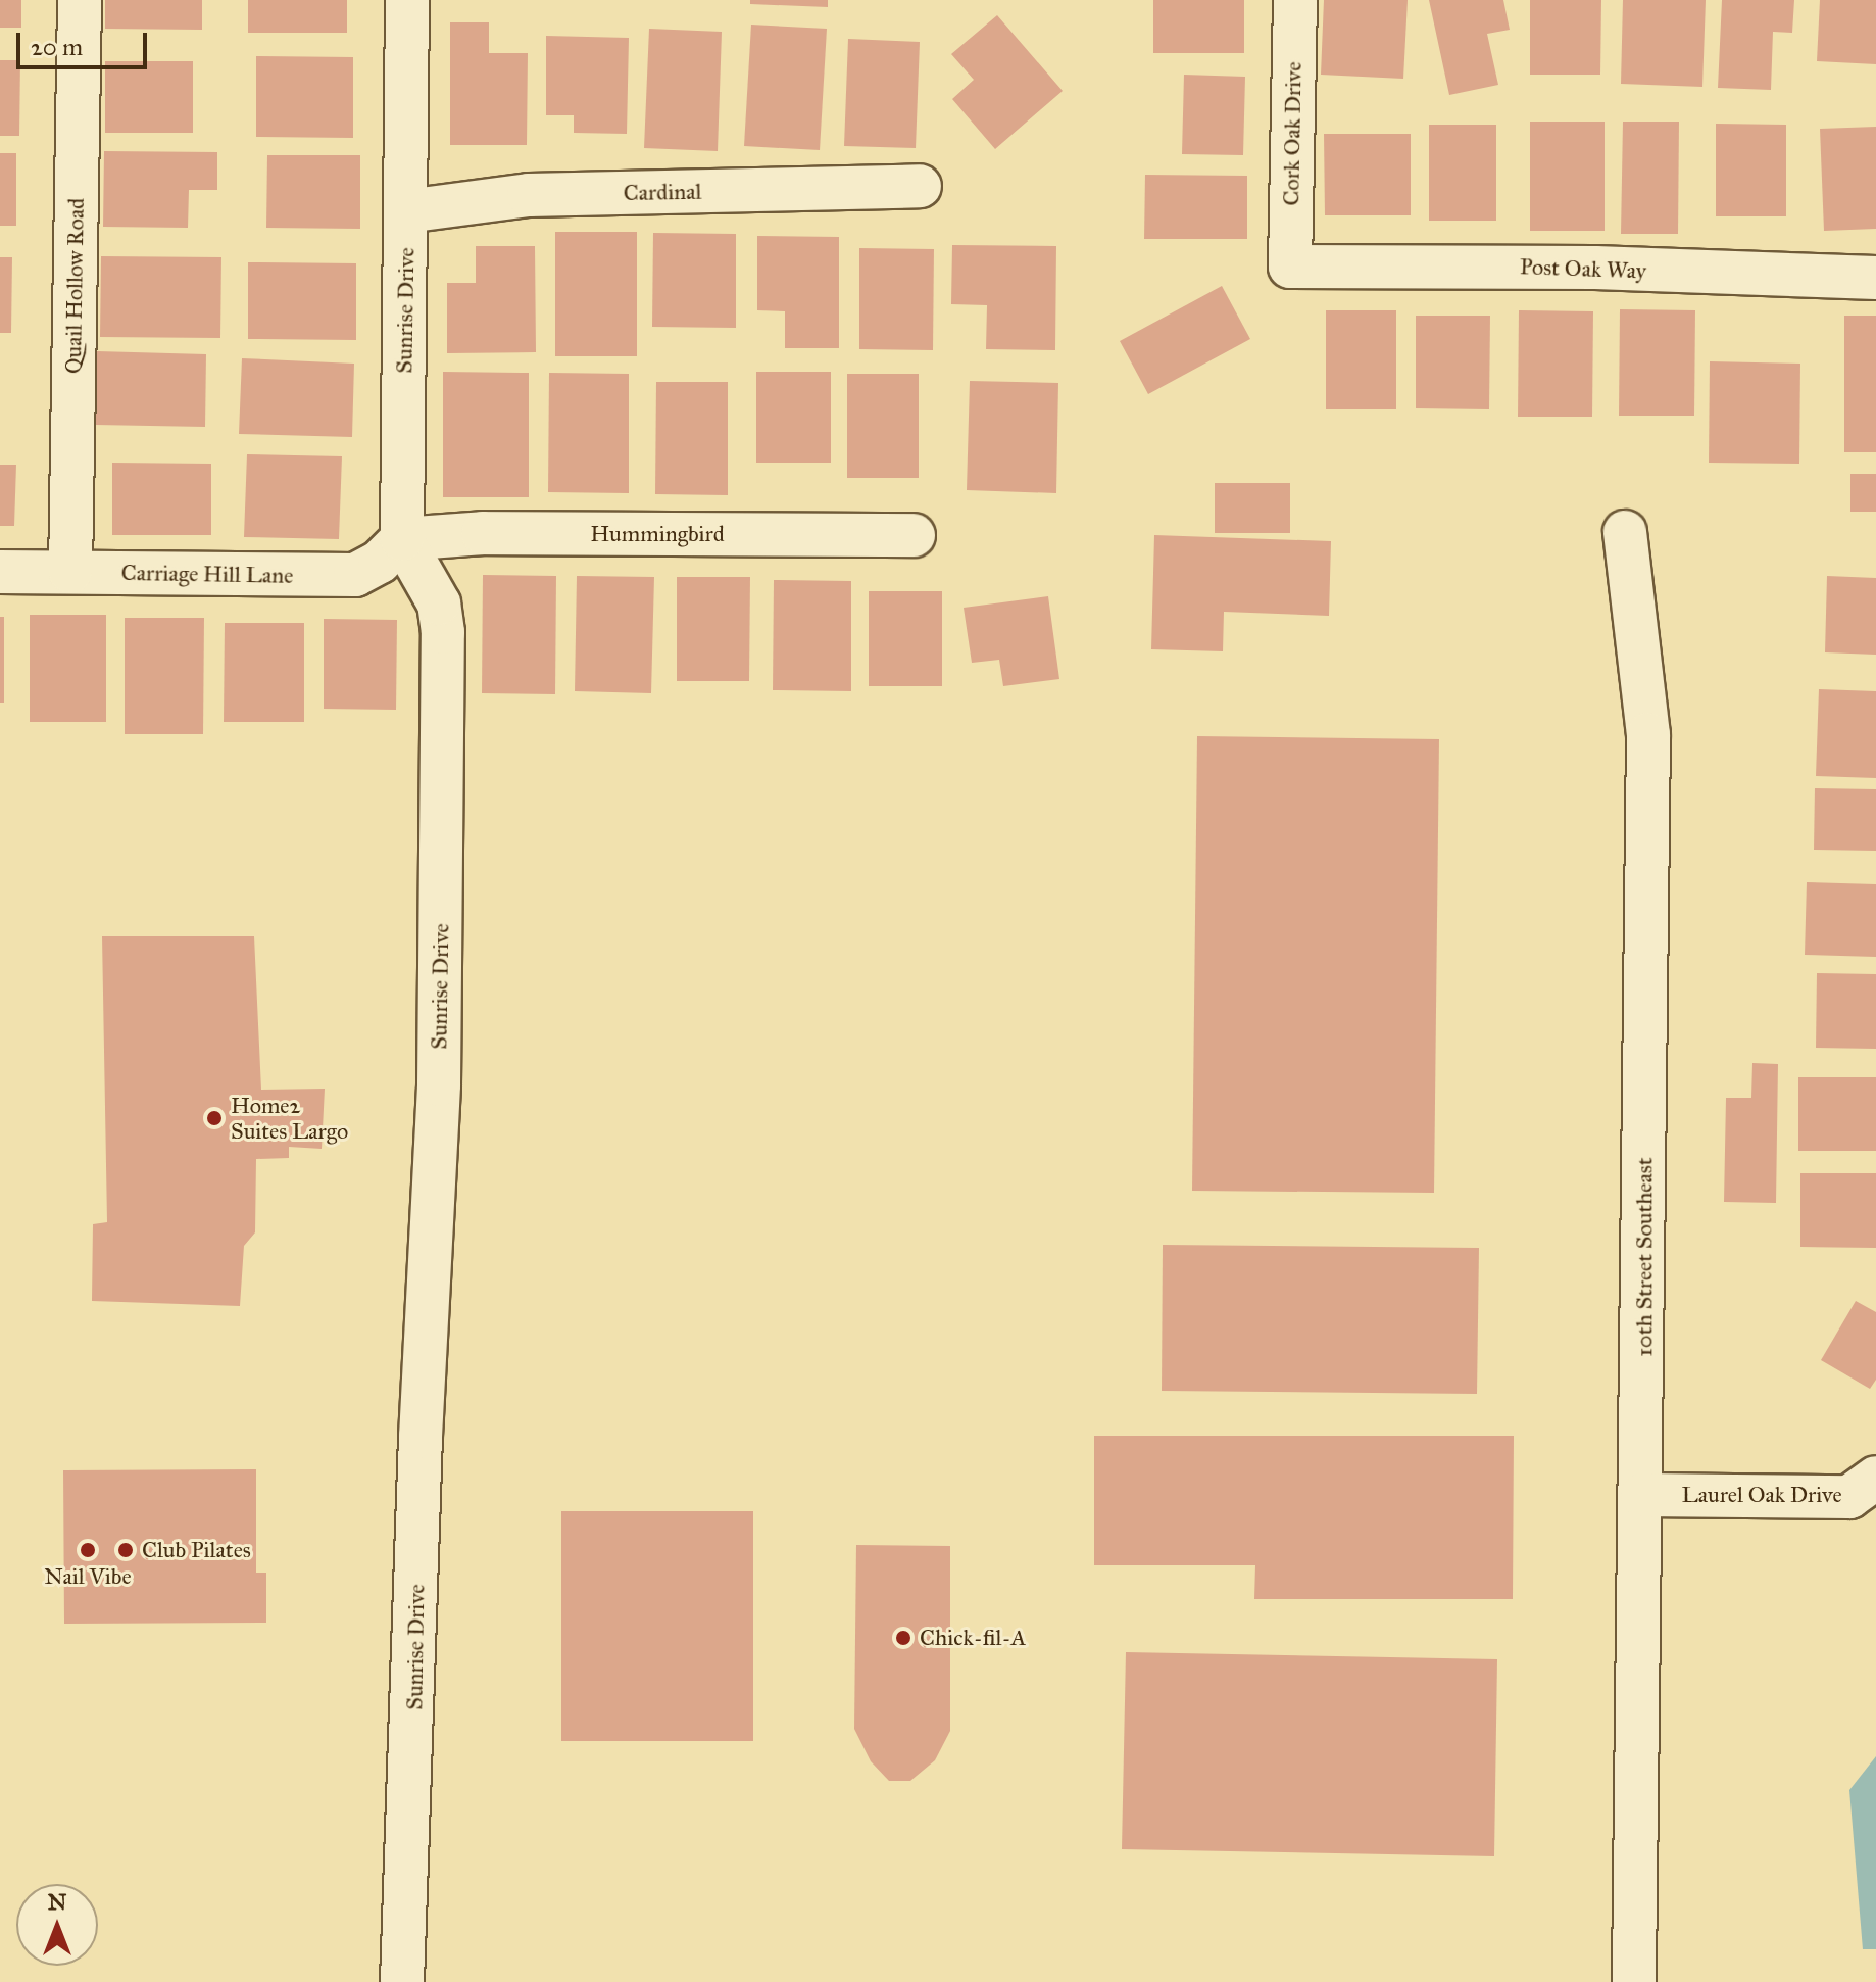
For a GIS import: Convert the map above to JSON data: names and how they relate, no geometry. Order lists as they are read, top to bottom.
{
  "streets": {
    "street": [
      "Cork Oak Drive",
      "Cardinal",
      "Post Oak Way",
      "Quail Hollow Road",
      "Sunrise Drive",
      "Hummingbird",
      "Carriage Hill Lane",
      "10th Street Southeast",
      "Laurel Oak Drive"
    ]
  },
  "crossings": [
    ["Cork Oak Drive", "Post Oak Way"],
    ["Cardinal", "Sunrise Drive"],
    ["Quail Hollow Road", "Carriage Hill Lane"],
    ["Sunrise Drive", "Hummingbird"],
    ["Sunrise Drive", "Carriage Hill Lane"],
    ["Hummingbird", "Carriage Hill Lane"],
    ["10th Street Southeast", "Laurel Oak Drive"]
  ],
  "places": [
    "Home2 Suites Largo",
    "Nail Vibe",
    "Club Pilates",
    "Chick-fil-A"
  ],
  "scale_bar": "20 m",
  "north": "top"
}
